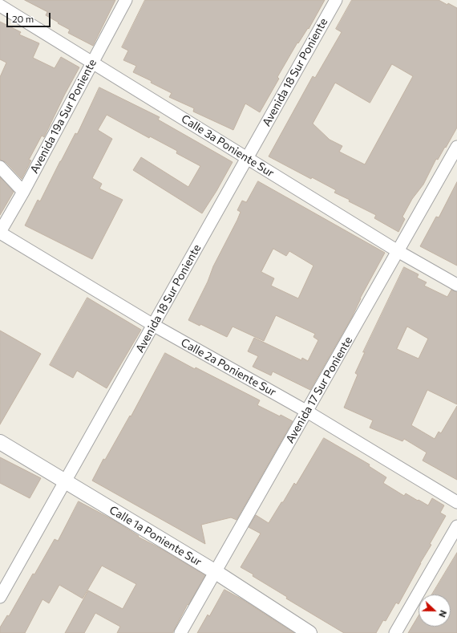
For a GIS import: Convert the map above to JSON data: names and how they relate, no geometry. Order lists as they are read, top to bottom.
{
  "streets": {
    "street": [
      "Avenida 18 Sur Poniente",
      "Avenida 19a Sur Poniente",
      "Calle 3a Poniente Sur",
      "Calle 2a Poniente Sur",
      "Avenida 17 Sur Poniente",
      "Calle 1a Poniente Sur"
    ]
  },
  "crossings": [
    ["Avenida 18 Sur Poniente", "Calle 3a Poniente Sur"],
    ["Avenida 18 Sur Poniente", "Calle 2a Poniente Sur"],
    ["Avenida 18 Sur Poniente", "Calle 1a Poniente Sur"],
    ["Avenida 19a Sur Poniente", "Calle 3a Poniente Sur"],
    ["Avenida 19a Sur Poniente", "Calle 2a Poniente Sur"],
    ["Calle 3a Poniente Sur", "Avenida 17 Sur Poniente"],
    ["Calle 2a Poniente Sur", "Avenida 17 Sur Poniente"],
    ["Avenida 17 Sur Poniente", "Calle 1a Poniente Sur"]
  ],
  "scale_bar": "20 m",
  "north": "right"
}
